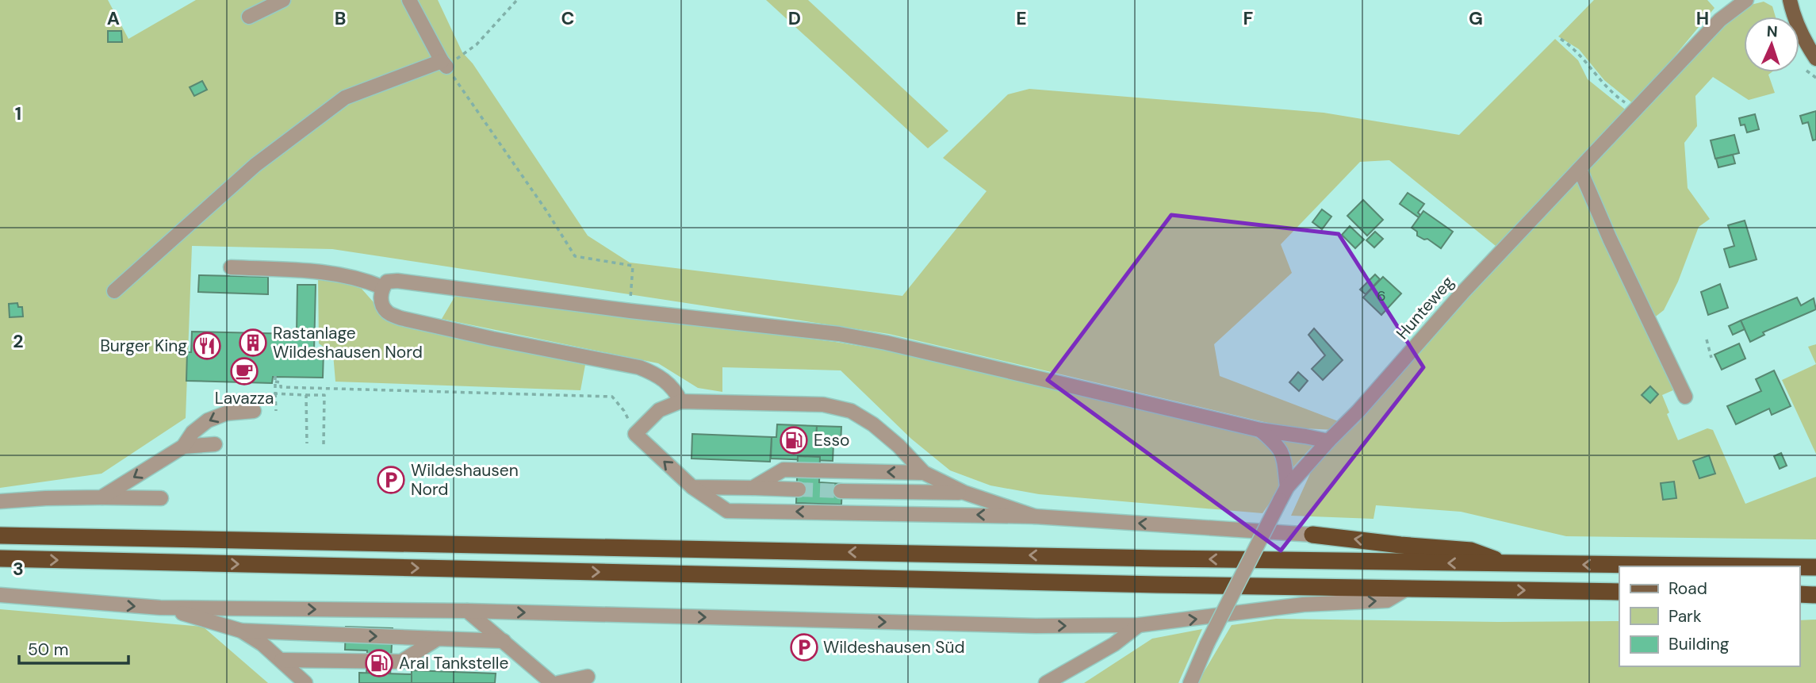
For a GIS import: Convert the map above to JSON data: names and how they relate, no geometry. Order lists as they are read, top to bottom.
{
  "streets": {
    "street": ["Hunteweg"]
  },
  "places": {
    "building": ["Rastanlage Wildeshausen Nord"],
    "restaurant": ["Burger King"],
    "cafe": ["Lavazza"],
    "fuel station": ["Esso", "Aral Tankstelle"],
    "parking": ["Wildeshausen Nord", "Wildeshausen Süd"]
  },
  "house_numbers": ["6"],
  "legend": ["Road", "Park", "Building"],
  "scale_bar": "50 m",
  "north": "top",
  "grid": {
    "columns": [
      "A",
      "B",
      "C",
      "D",
      "E",
      "F",
      "G",
      "H"
    ],
    "rows": ["1", "2", "3"]
  }
}
